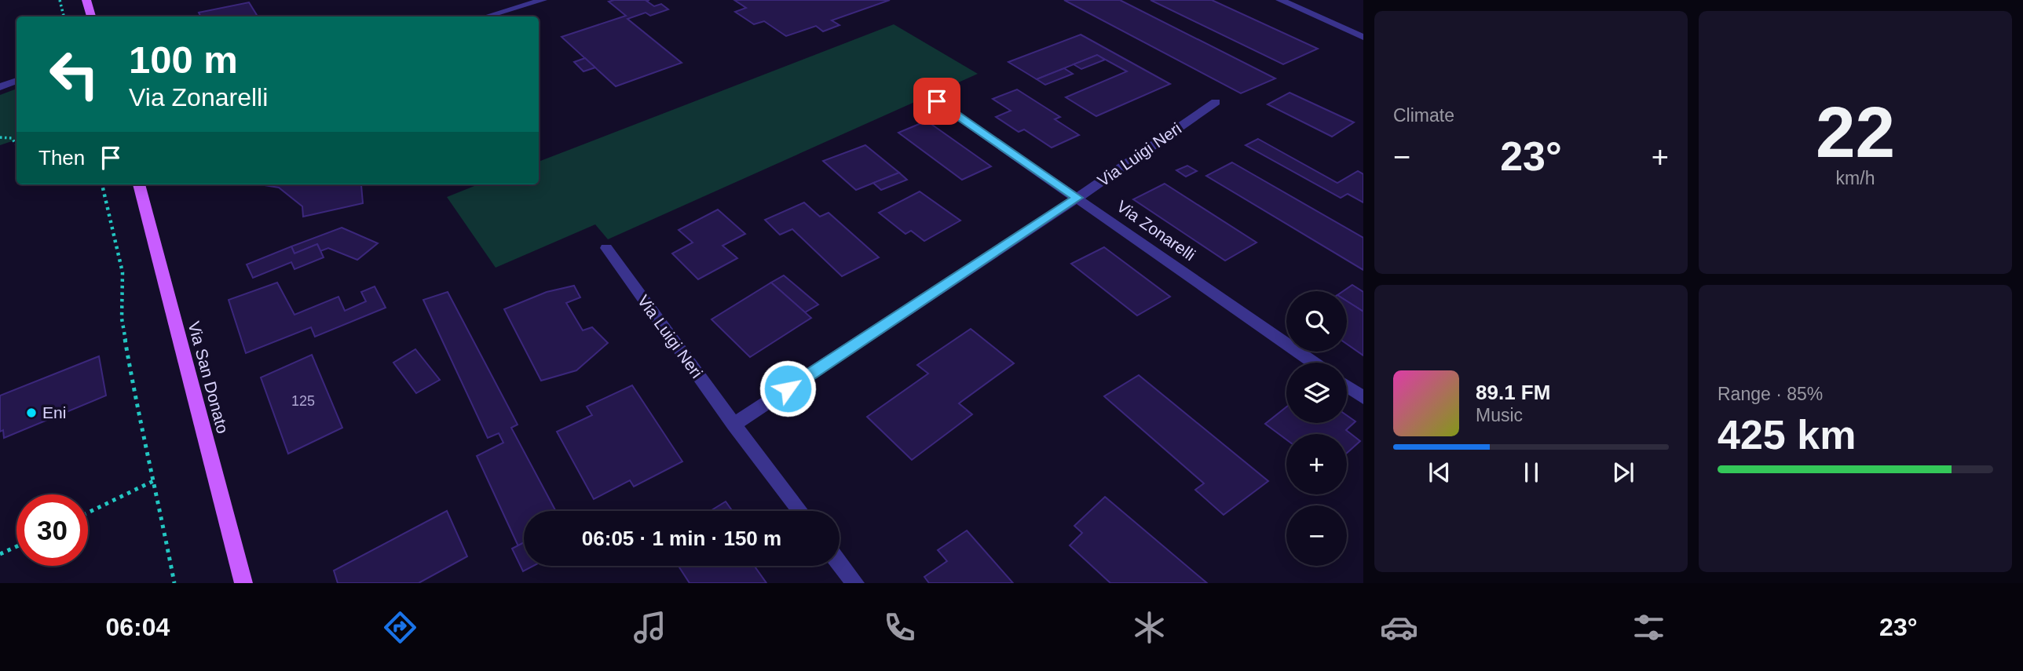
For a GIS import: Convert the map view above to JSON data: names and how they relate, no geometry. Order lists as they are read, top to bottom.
{
  "streets": {
    "main road": ["Via San Donato"],
    "street": ["Via Luigi Neri", "Via Zonarelli"]
  },
  "crossings": [
    ["Via Luigi Neri", "Via Zonarelli"]
  ],
  "places": ["Eni"],
  "house_numbers": ["125"],
  "page": {
    "tile": [
      "Climate",
      ["22", "km/h"],
      ["Range · 85%", "425 km"]
    ],
    "turn": ["100 m", "Via Zonarelli"],
    "then": "Then",
    "heat": ["−", "23°", "+"],
    "map_buttons": ["+", "−"],
    "song": ["89.1 FM", "Music"],
    "limit": "30",
    "trip": "06:05 · 1 min · 150 m",
    "tabs": ["06:04", "23°"]
  }
}
